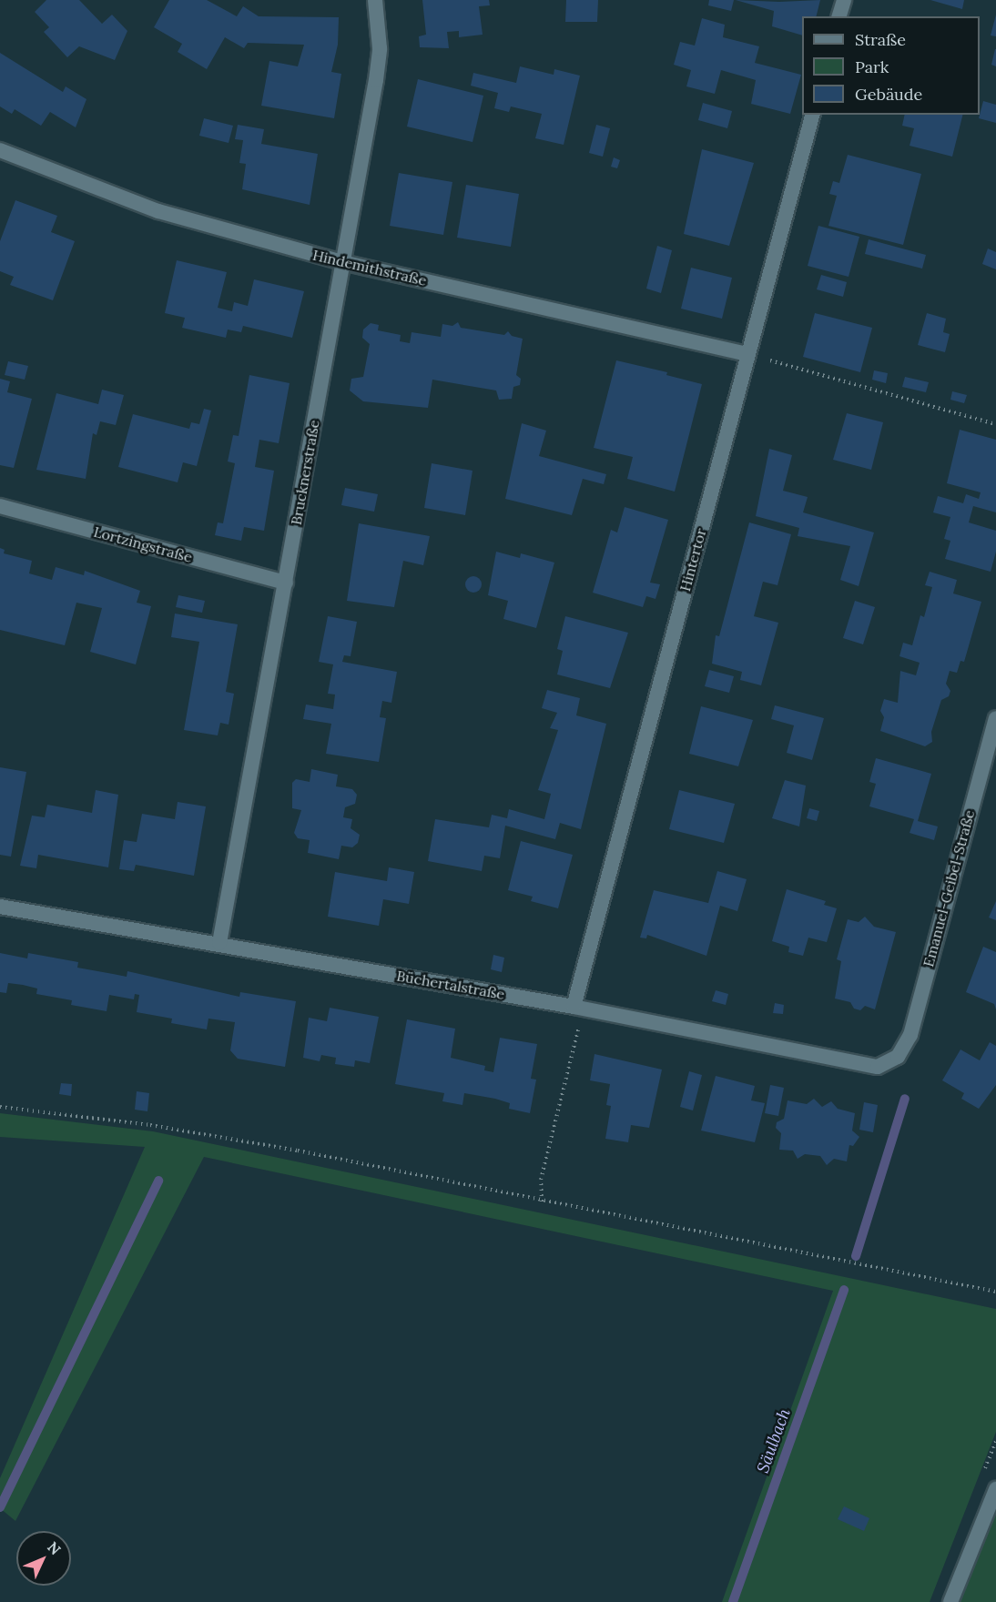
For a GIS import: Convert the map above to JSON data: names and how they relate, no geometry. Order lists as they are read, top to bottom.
{
  "streets": {
    "street": [
      "Hindemithstraße",
      "Brucknerstraße",
      "Lortzingstraße",
      "Hintertor",
      "Emanuel-Geibel-Straße",
      "Büchertalstraße"
    ]
  },
  "crossings": [
    ["Hindemithstraße", "Brucknerstraße"],
    ["Hindemithstraße", "Hintertor"],
    ["Brucknerstraße", "Lortzingstraße"],
    ["Brucknerstraße", "Büchertalstraße"],
    ["Hintertor", "Büchertalstraße"],
    ["Emanuel-Geibel-Straße", "Büchertalstraße"]
  ],
  "water": ["Säulbach"],
  "legend": ["Straße", "Park", "Gebäude"],
  "north": "top right"
}
